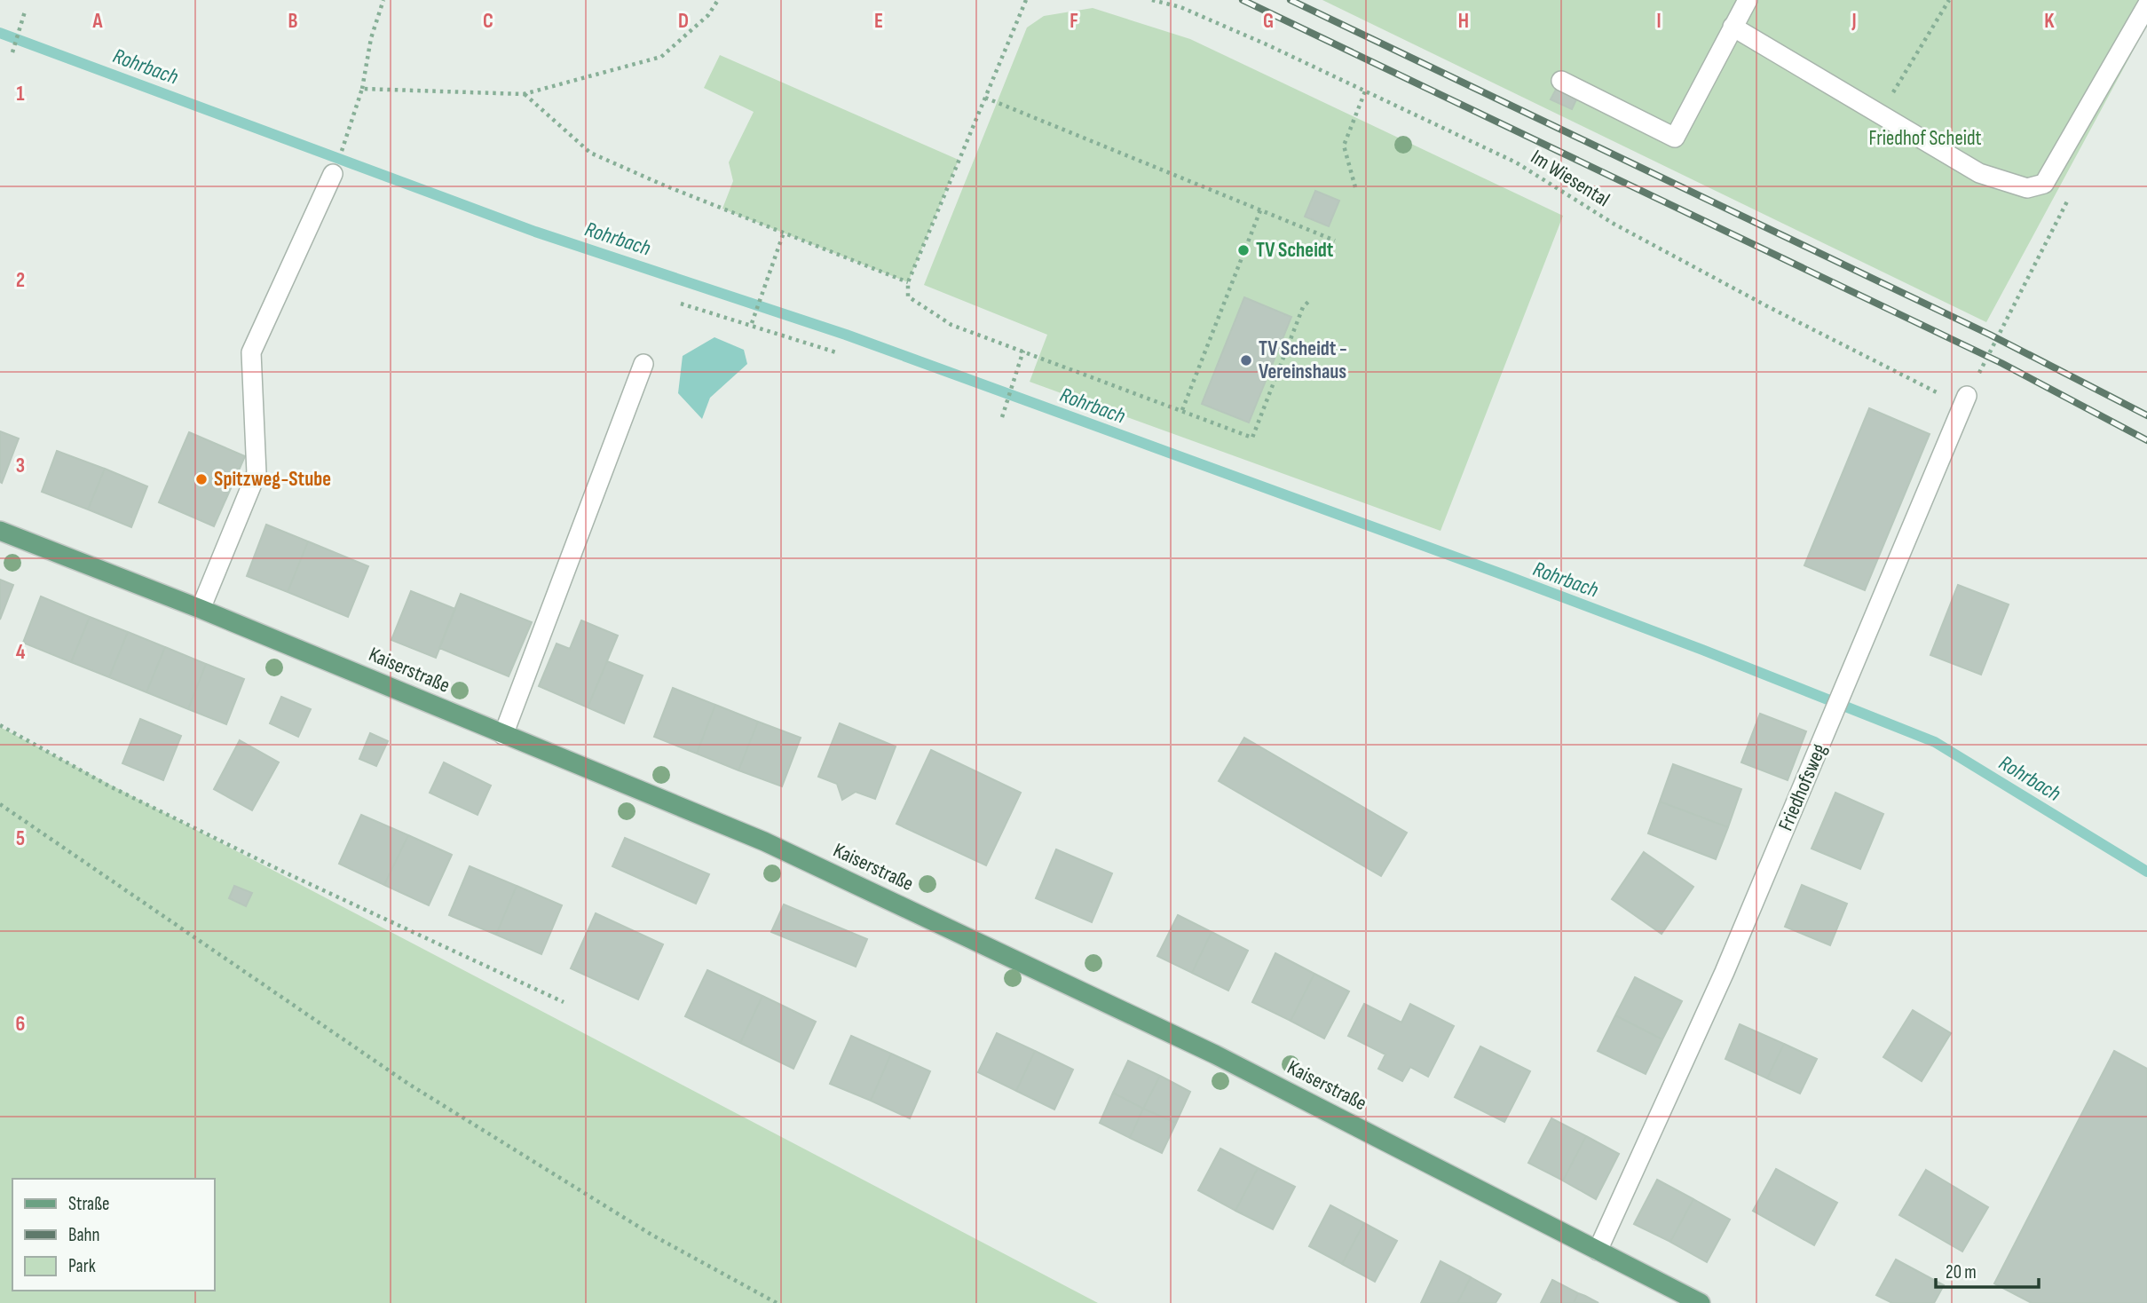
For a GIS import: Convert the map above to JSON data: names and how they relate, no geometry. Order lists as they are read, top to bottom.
{
  "streets": {
    "main road": ["Kaiserstraße"],
    "street": ["Friedhofsweg"],
    "path": ["Im Wiesental"]
  },
  "crossings": [
    ["Im Wiesental", "Friedhofsweg"],
    ["Kaiserstraße", "Friedhofsweg"]
  ],
  "water": ["Rohrbach"],
  "parks": ["Friedhof Scheidt"],
  "places": ["TV Scheidt", "TV Scheidt - Vereinshaus", "Spitzweg-Stube"],
  "legend": ["Straße", "Bahn", "Park"],
  "scale_bar": "20 m",
  "grid": {
    "columns": [
      "A",
      "B",
      "C",
      "D",
      "E",
      "F",
      "G",
      "H",
      "I",
      "J",
      "K"
    ],
    "rows": [
      "1",
      "2",
      "3",
      "4",
      "5",
      "6"
    ]
  }
}
